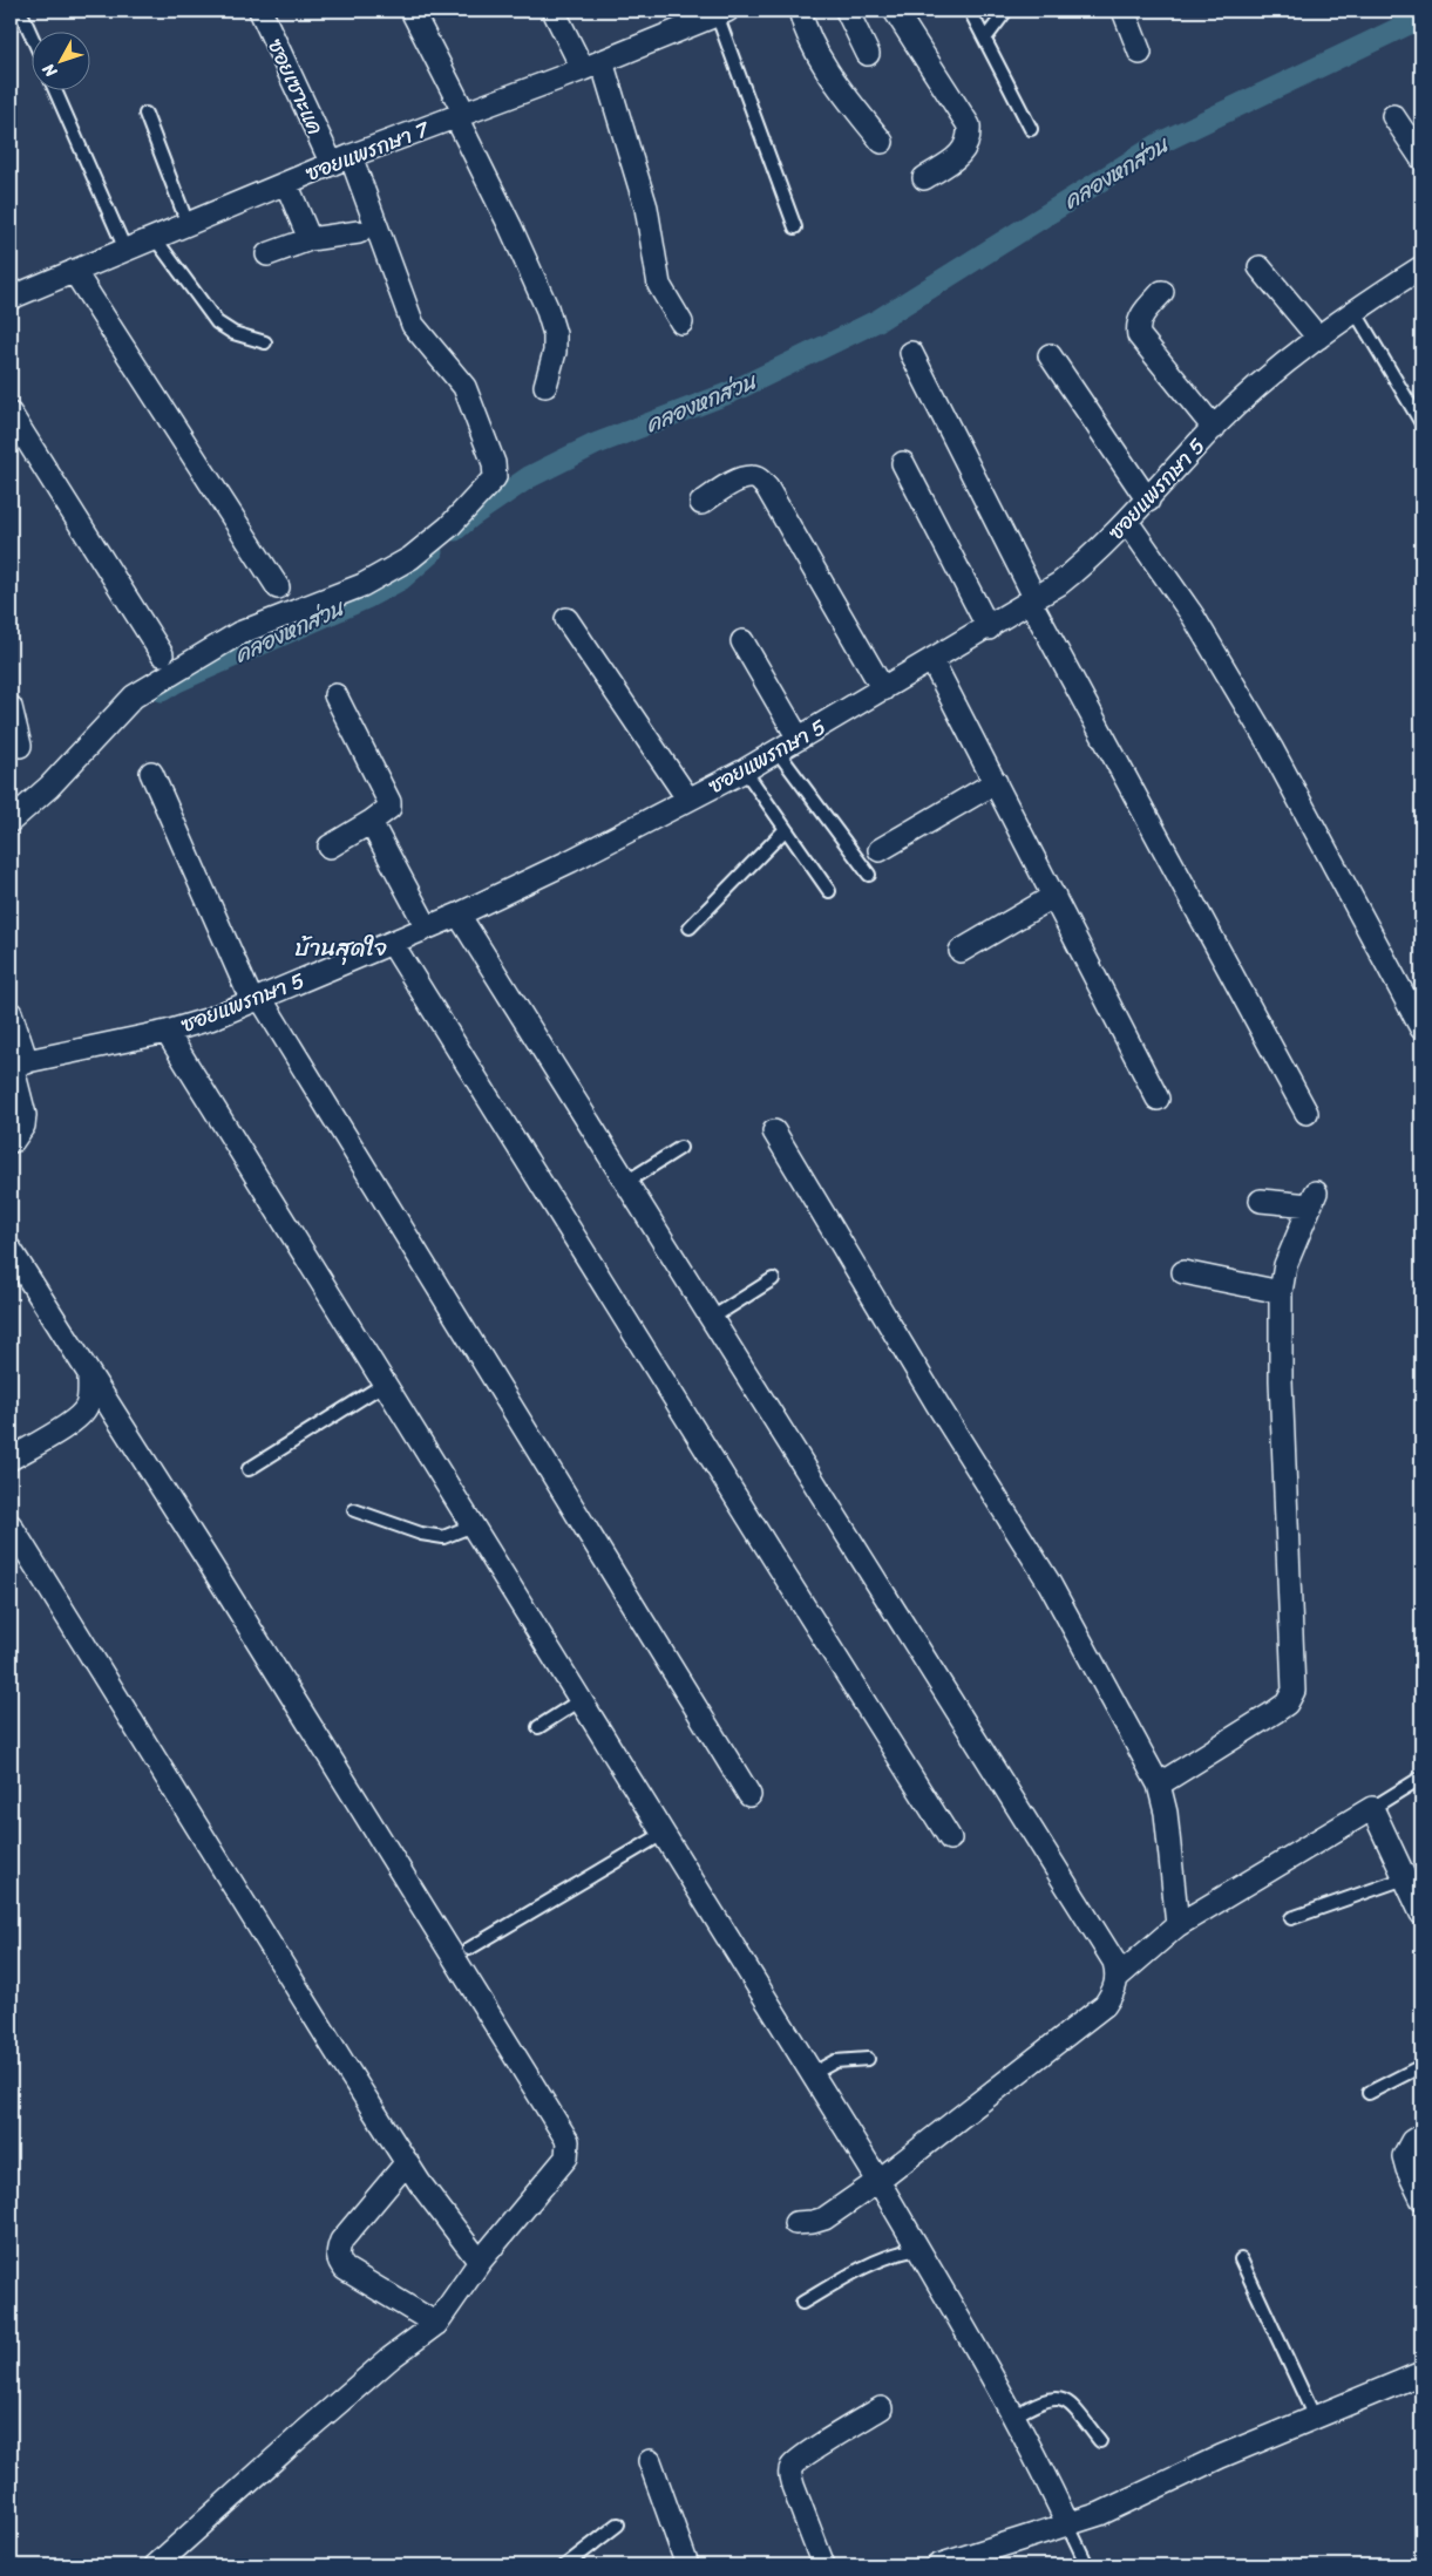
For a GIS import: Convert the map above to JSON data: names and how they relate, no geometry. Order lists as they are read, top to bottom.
{
  "streets": {
    "street": ["ซอยเซาะแค", "ซอยแพรกษา 7", "ซอยแพรกษา 5"]
  },
  "crossings": [
    ["ซอยเซาะแค", "ซอยแพรกษา 7"]
  ],
  "districts": ["บ้านสุดใจ"],
  "water": ["คลองหกส่วน"],
  "north": "bottom left"
}
